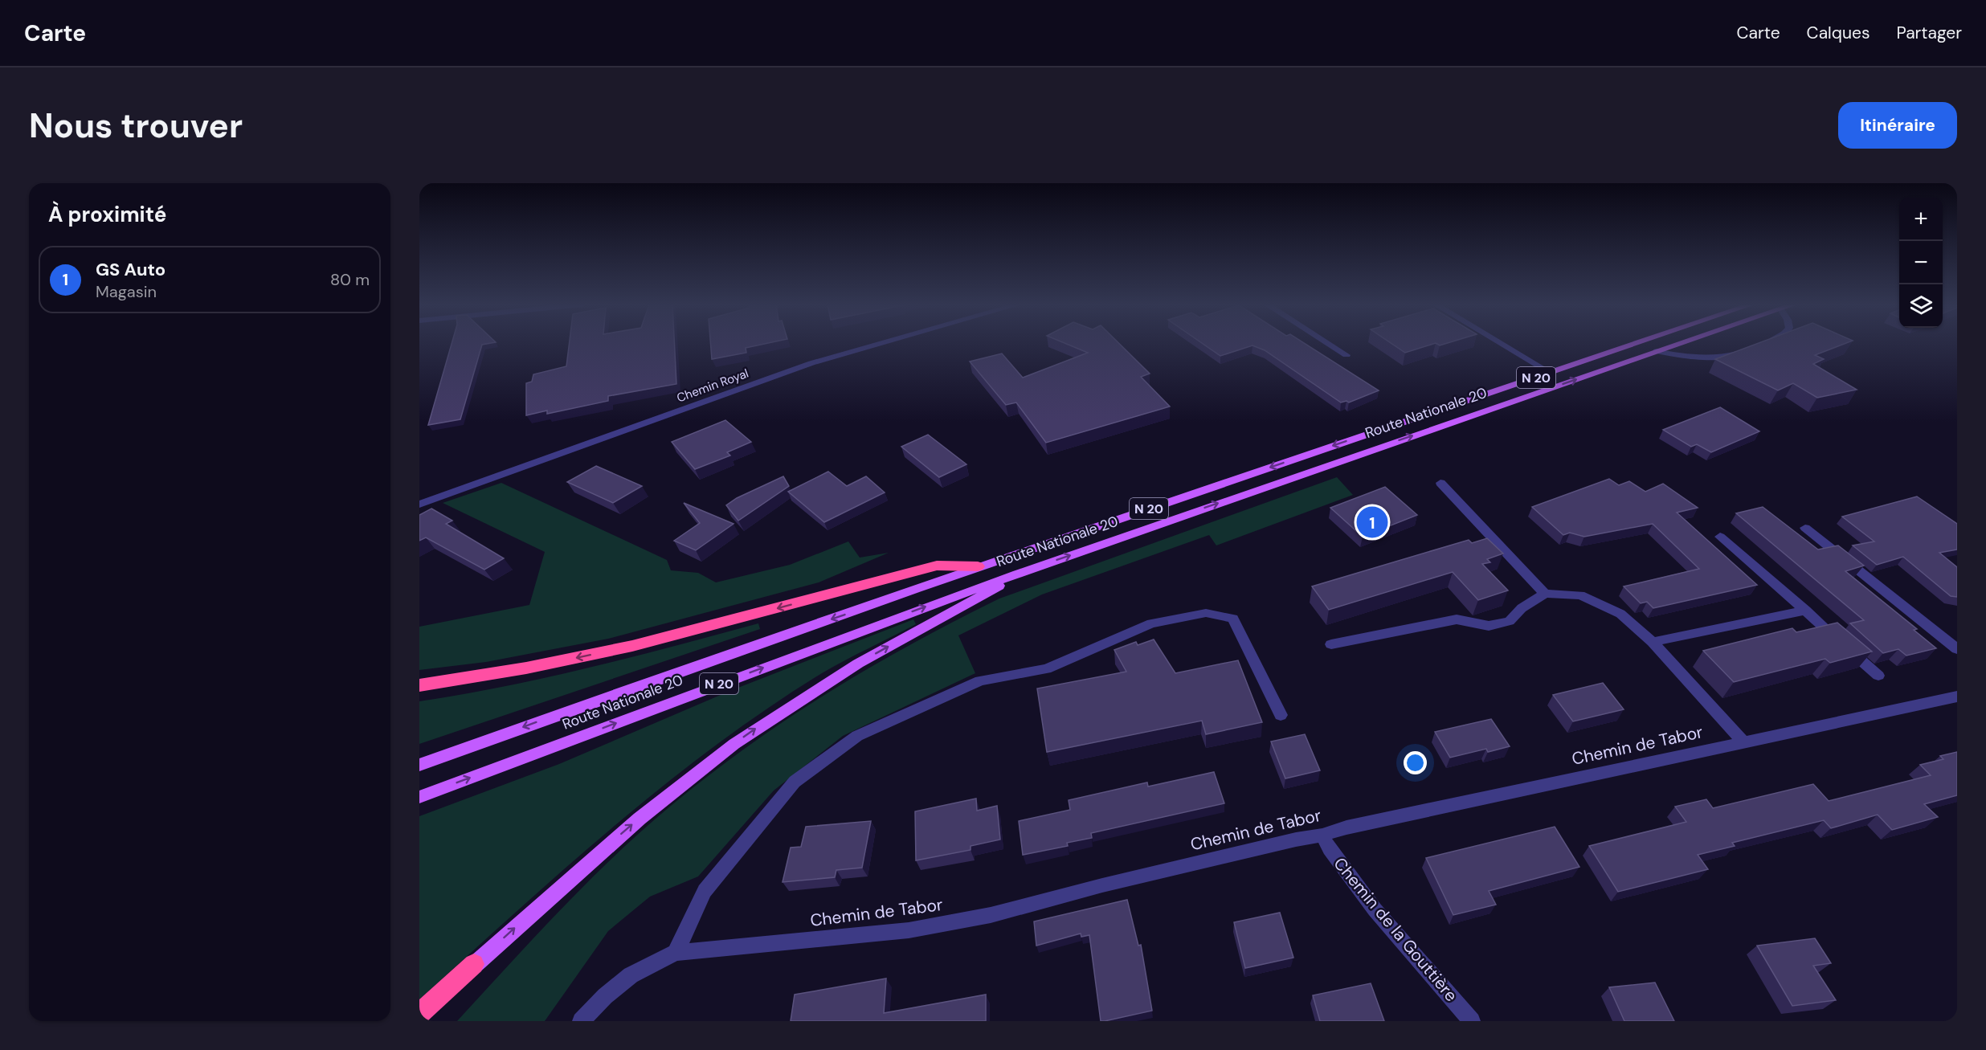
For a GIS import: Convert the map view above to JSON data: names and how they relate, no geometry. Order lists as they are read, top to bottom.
{
  "streets": {
    "main road": ["N 20", "Route Nationale 20"],
    "street": ["Chemin Royal", "Chemin de Tabor", "Chemin de la Gouttière"]
  },
  "crossings": [
    ["Chemin de Tabor", "Chemin de la Gouttière"]
  ],
  "page": {
    "header": "Carte",
    "nav": ["Carte", "Calques", "Partager"],
    "buttons": "Itinéraire",
    "title": "Nous trouver",
    "heading": "À proximité",
    "map_buttons": ["+", "−"],
    "list": [
      {
        "mark": "1",
        "name": "GS Auto",
        "note": "Magasin",
        "value": "80 m"
      }
    ],
    "pins": "1"
  }
}
